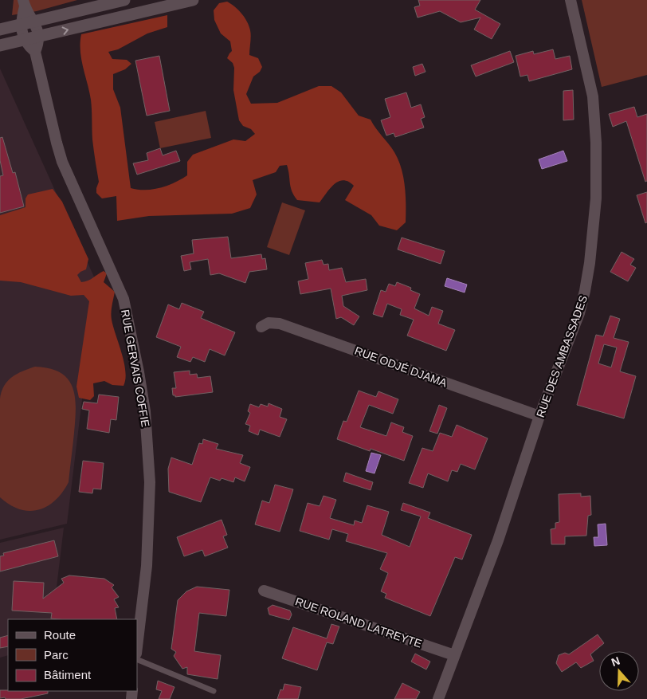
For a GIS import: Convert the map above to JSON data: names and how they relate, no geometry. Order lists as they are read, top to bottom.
{
  "streets": {
    "street": [
      "RUE DES AMBASSADES",
      "RUE ODJÉ DJAMA",
      "RUE GERVAIS COFFIE",
      "RUE ROLAND LATREYTE"
    ]
  },
  "crossings": [
    ["RUE DES AMBASSADES", "RUE ODJÉ DJAMA"],
    ["RUE DES AMBASSADES", "RUE ROLAND LATREYTE"]
  ],
  "legend": ["Route", "Parc", "Bâtiment"],
  "north": "top"
}
